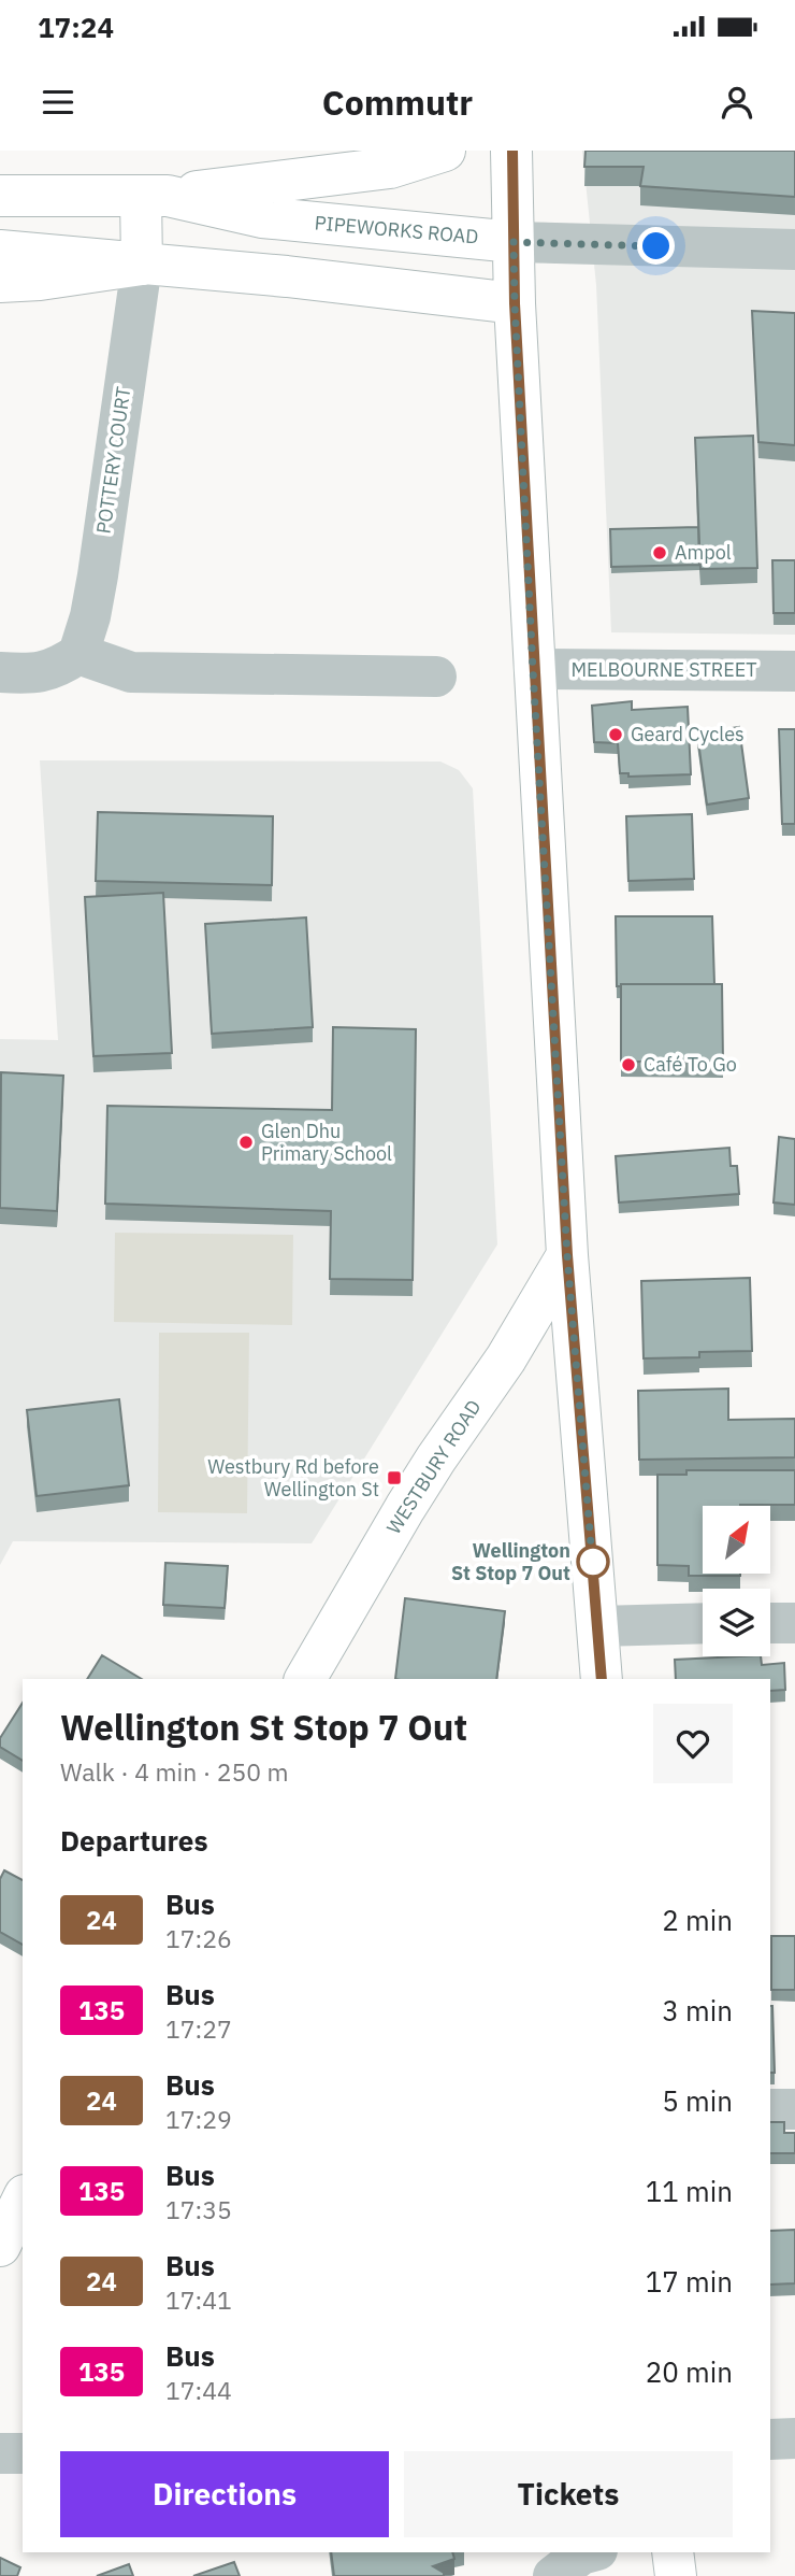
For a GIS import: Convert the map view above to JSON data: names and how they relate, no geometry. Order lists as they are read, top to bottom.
{
  "streets": {
    "main road": ["PIPEWORKS ROAD", "WESTBURY ROAD"],
    "street": ["POTTERY COURT", "MELBOURNE STREET"]
  },
  "places": {
    "other": [
      "Ampol",
      "Geard Cycles",
      "Café To Go",
      "Glen Dhu Primary School",
      "Wellington St Stop 7 Out"
    ],
    "transit": ["Westbury Rd before Wellington St"]
  },
  "lines": ["bus line 24"],
  "north": "top right",
  "page": {
    "status": "17:24",
    "header": "Commutr",
    "heading": [
      ["Wellington St Stop 7 Out", "Walk · 4 min · 250 m"],
      "Departures"
    ],
    "list": [
      {
        "mark": "24",
        "name": "Bus",
        "note": "17:26",
        "value": "2 min"
      },
      {
        "mark": "135",
        "name": "Bus",
        "note": "17:27",
        "value": "3 min"
      },
      {
        "mark": "24",
        "name": "Bus",
        "note": "17:29",
        "value": "5 min"
      },
      {
        "mark": "135",
        "name": "Bus",
        "note": "17:35",
        "value": "11 min"
      },
      {
        "mark": "24",
        "name": "Bus",
        "note": "17:41",
        "value": "17 min"
      },
      {
        "mark": "135",
        "name": "Bus",
        "note": "17:44",
        "value": "20 min"
      }
    ],
    "buttons": ["Directions", "Tickets"]
  }
}
